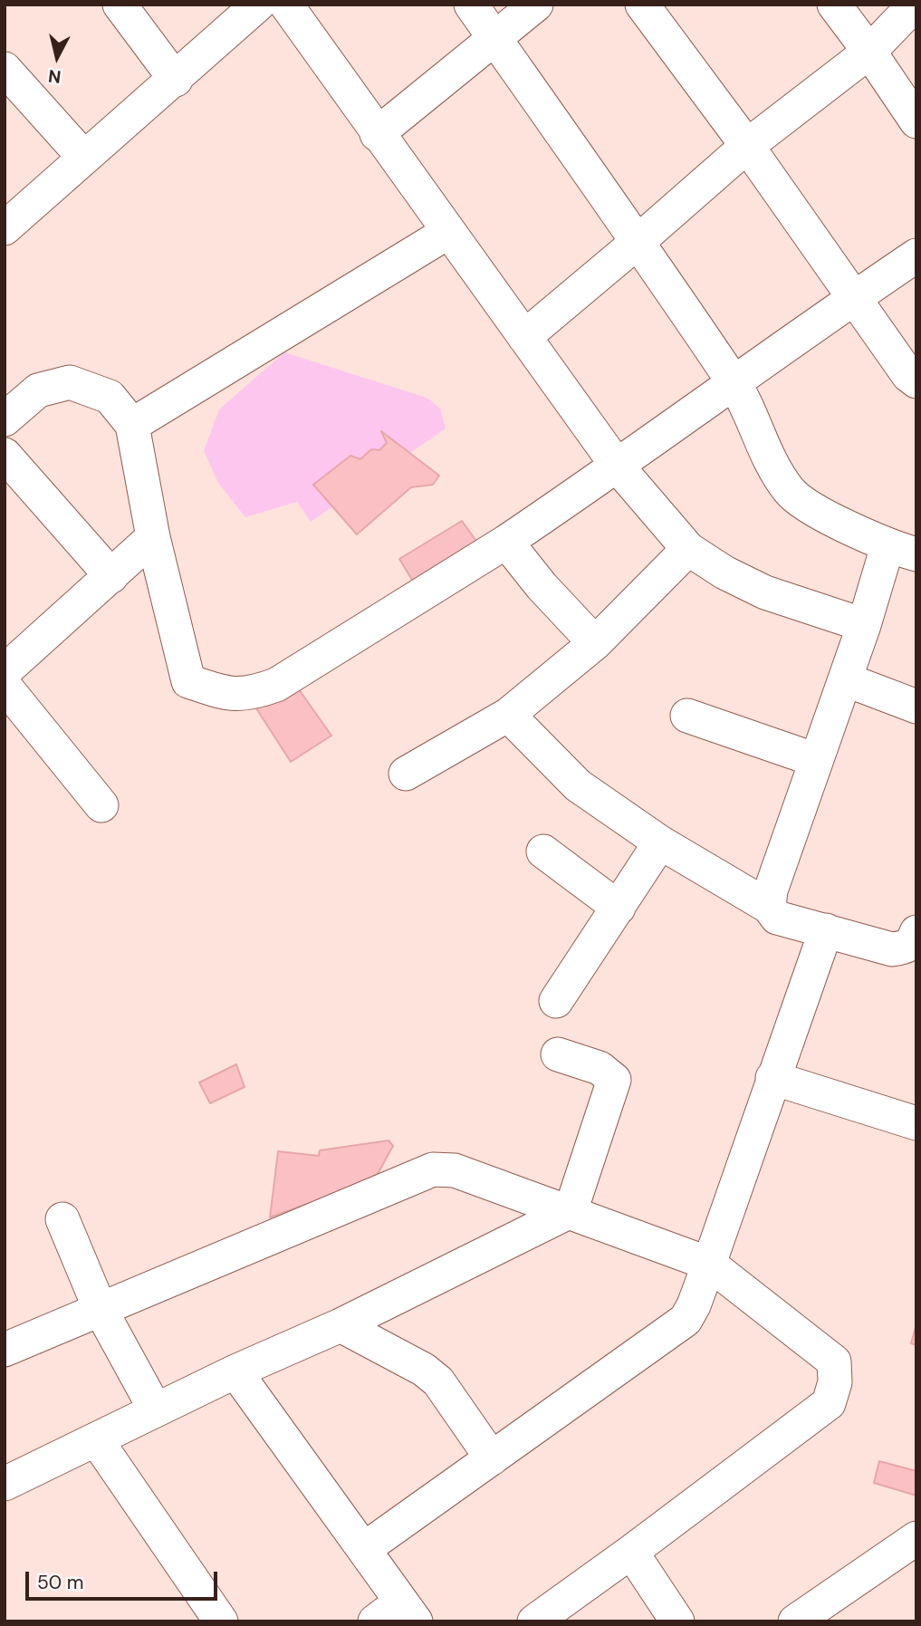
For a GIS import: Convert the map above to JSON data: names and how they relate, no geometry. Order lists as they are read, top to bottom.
{
  "scale_bar": "50 m",
  "north": "bottom"
}
